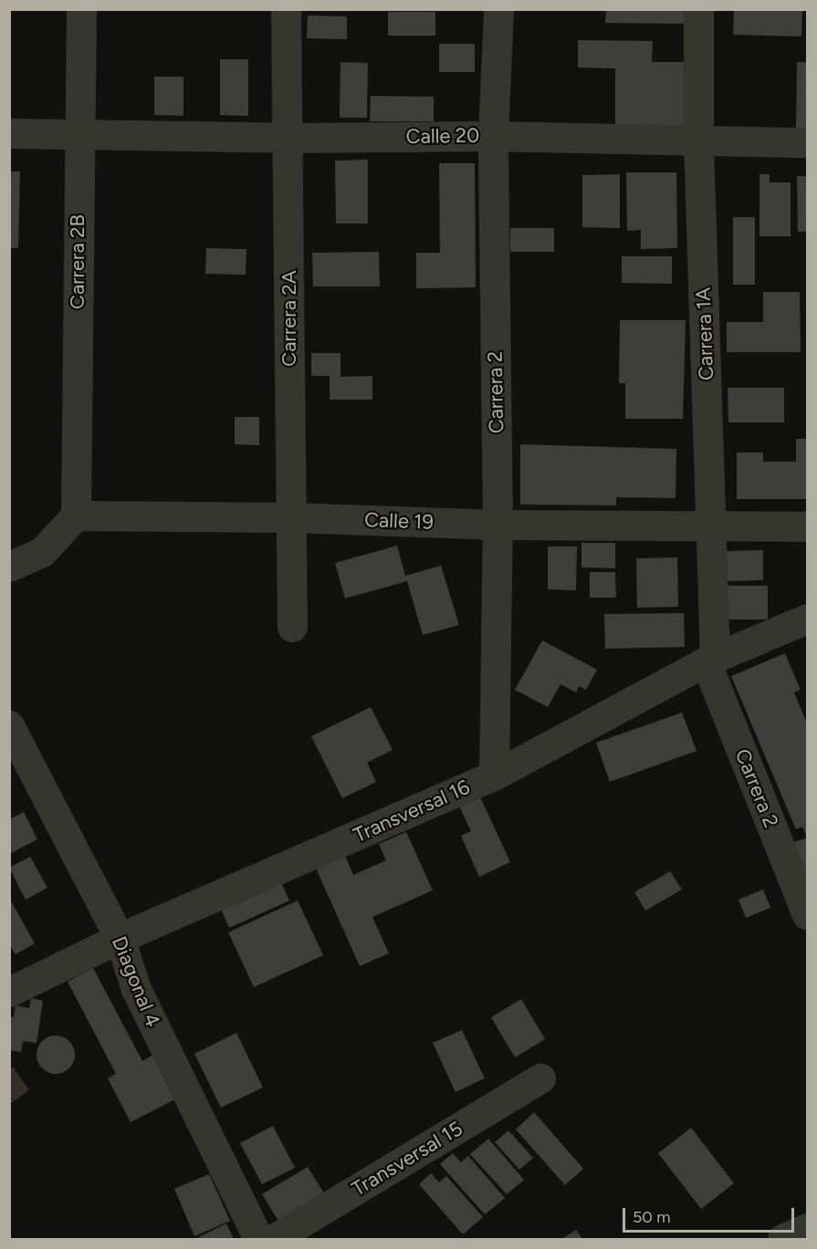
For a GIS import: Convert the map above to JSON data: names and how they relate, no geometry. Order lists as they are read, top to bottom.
{
  "streets": {
    "street": [
      "Calle 20",
      "Carrera 2B",
      "Carrera 2A",
      "Carrera 1A",
      "Carrera 2",
      "Calle 19",
      "Transversal 16",
      "Diagonal 4",
      "Transversal 15"
    ]
  },
  "crossings": [
    ["Calle 20", "Carrera 2B"],
    ["Calle 20", "Carrera 2A"],
    ["Calle 20", "Carrera 1A"],
    ["Calle 20", "Carrera 2"],
    ["Carrera 2B", "Calle 19"],
    ["Carrera 2A", "Calle 19"],
    ["Carrera 1A", "Carrera 2"],
    ["Carrera 1A", "Calle 19"],
    ["Carrera 1A", "Transversal 16"],
    ["Carrera 2", "Calle 19"],
    ["Carrera 2", "Transversal 16"],
    ["Transversal 16", "Diagonal 4"]
  ],
  "scale_bar": "50 m"
}
